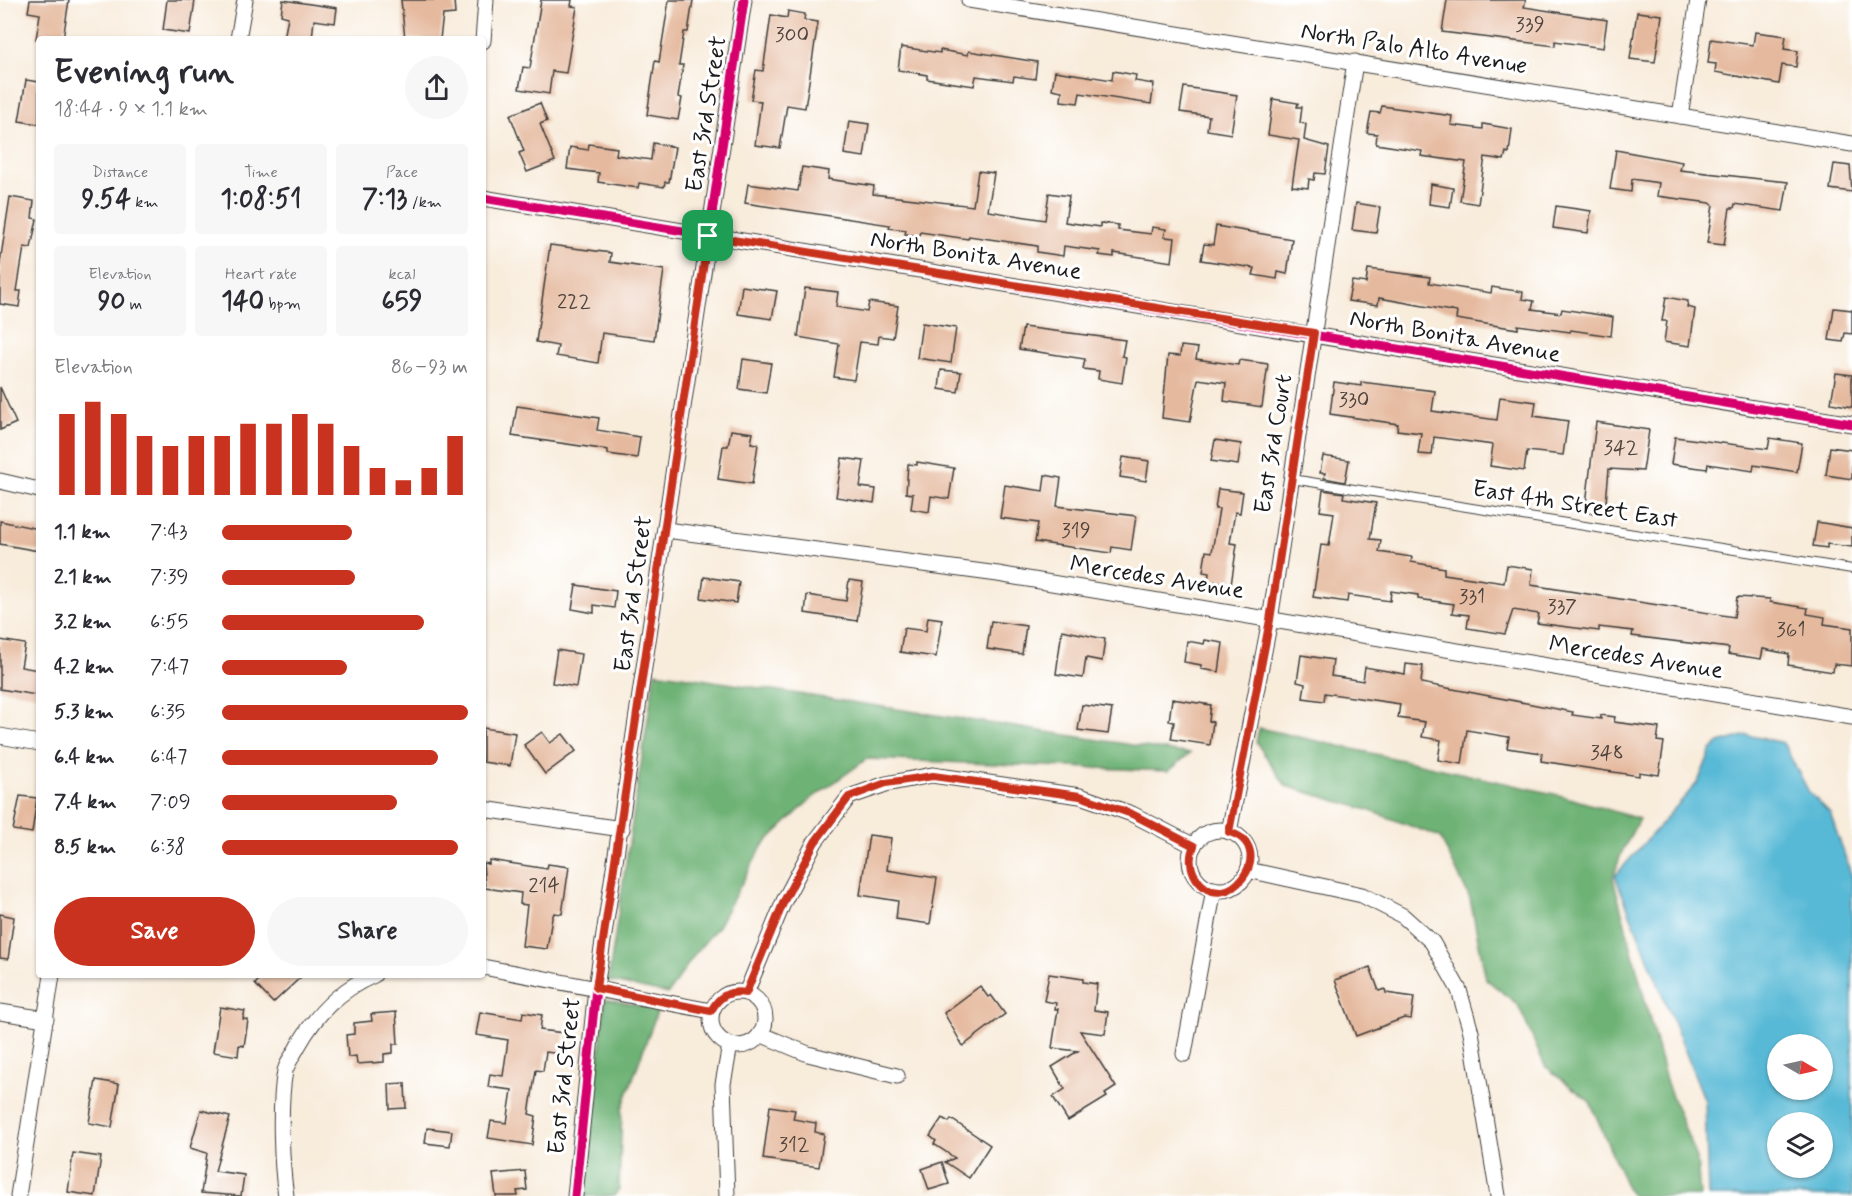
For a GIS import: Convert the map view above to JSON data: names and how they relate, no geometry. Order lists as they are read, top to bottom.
{
  "streets": {
    "street": [
      "North Palo Alto Avenue",
      "East 3rd Street",
      "North Bonita Avenue",
      "East 3rd Court",
      "Mercedes Avenue"
    ],
    "lane": ["East 4th Street East"]
  },
  "crossings": [
    ["North Palo Alto Avenue", "East 3rd Court"],
    ["East 3rd Street", "North Bonita Avenue"],
    ["East 3rd Street", "Mercedes Avenue"],
    ["North Bonita Avenue", "East 3rd Court"],
    ["East 3rd Court", "East 4th Street East"],
    ["East 3rd Court", "Mercedes Avenue"]
  ],
  "house_numbers": [
    "339",
    "300",
    "222",
    "330",
    "342",
    "319",
    "331",
    "337",
    "361",
    "348",
    "214",
    "312"
  ],
  "north": "right",
  "page": {
    "heading": ["Evening run", "18:44 · 9 × 1.1 km"],
    "stats": [
      ["Distance", "9.54 km"],
      ["Time", "1:08:51"],
      ["Pace", "7:13 /km"],
      ["Elevation", "90 m"],
      ["Heart rate", "140 bpm"],
      ["kcal", "659"]
    ],
    "chart": ["Elevation", "86–93 m"],
    "list": [
      {
        "name": "1.1 km",
        "note": "7:43"
      },
      {
        "name": "2.1 km",
        "note": "7:39"
      },
      {
        "name": "3.2 km",
        "note": "6:55"
      },
      {
        "name": "4.2 km",
        "note": "7:47"
      },
      {
        "name": "5.3 km",
        "note": "6:35"
      },
      {
        "name": "6.4 km",
        "note": "6:47"
      },
      {
        "name": "7.4 km",
        "note": "7:09"
      },
      {
        "name": "8.5 km",
        "note": "6:38"
      }
    ],
    "buttons": ["Save", "Share"]
  }
}
